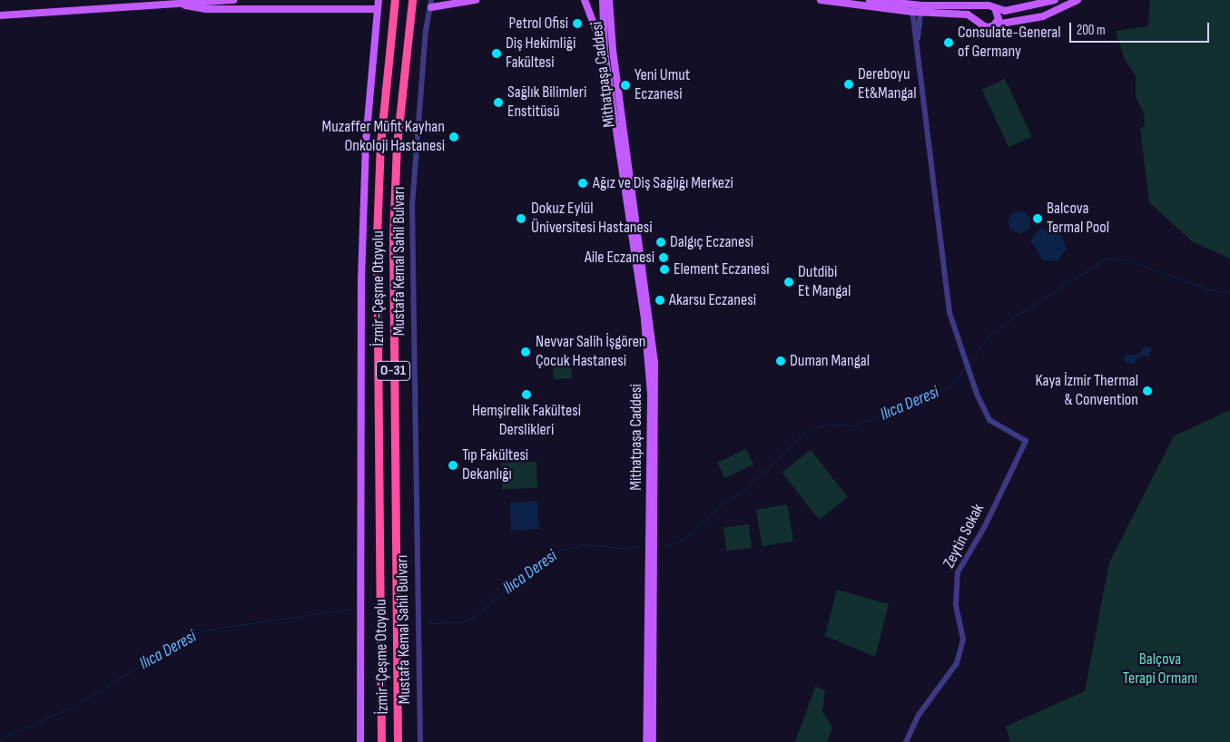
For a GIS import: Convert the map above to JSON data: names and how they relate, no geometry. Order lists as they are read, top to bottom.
{
  "streets": {
    "highway": ["İzmir-Çeşme Otoyolu", "O-31"],
    "main road": ["Mithatpaşa Caddesi"],
    "street": ["Mustafa Kemal Sahil Bulvarı", "Zeytin Sokak"]
  },
  "water": ["Ilıca Deresi"],
  "parks": ["Balçova Terapi Ormanı"],
  "places": [
    "Petrol Ofisi",
    "Consulate-General of Germany",
    "Diş Hekimliği Fakültesi",
    "Dereboyu Et&Mangal",
    "Yeni Umut Eczanesi",
    "Sağlık Bilimleri Enstitüsü",
    "Muzaffer Müfit Kayhan Onkoloji Hastanesi",
    "Ağız ve Diş Sağlığı Merkezi",
    "Dokuz Eylül Üniversitesi Hastanesi",
    "Balcova Termal Pool",
    "Dalgıç Eczanesi",
    "Aile Eczanesi",
    "Element Eczanesi",
    "Dutdibi Et Mangal",
    "Akarsu Eczanesi",
    "Nevvar Salih İşgören Çocuk Hastanesi",
    "Duman Mangal",
    "Kaya İzmir Thermal & Convention",
    "Hemşirelik Fakültesi Derslikleri",
    "Tıp Fakültesi Dekanlığı"
  ],
  "scale_bar": "200 m"
}
